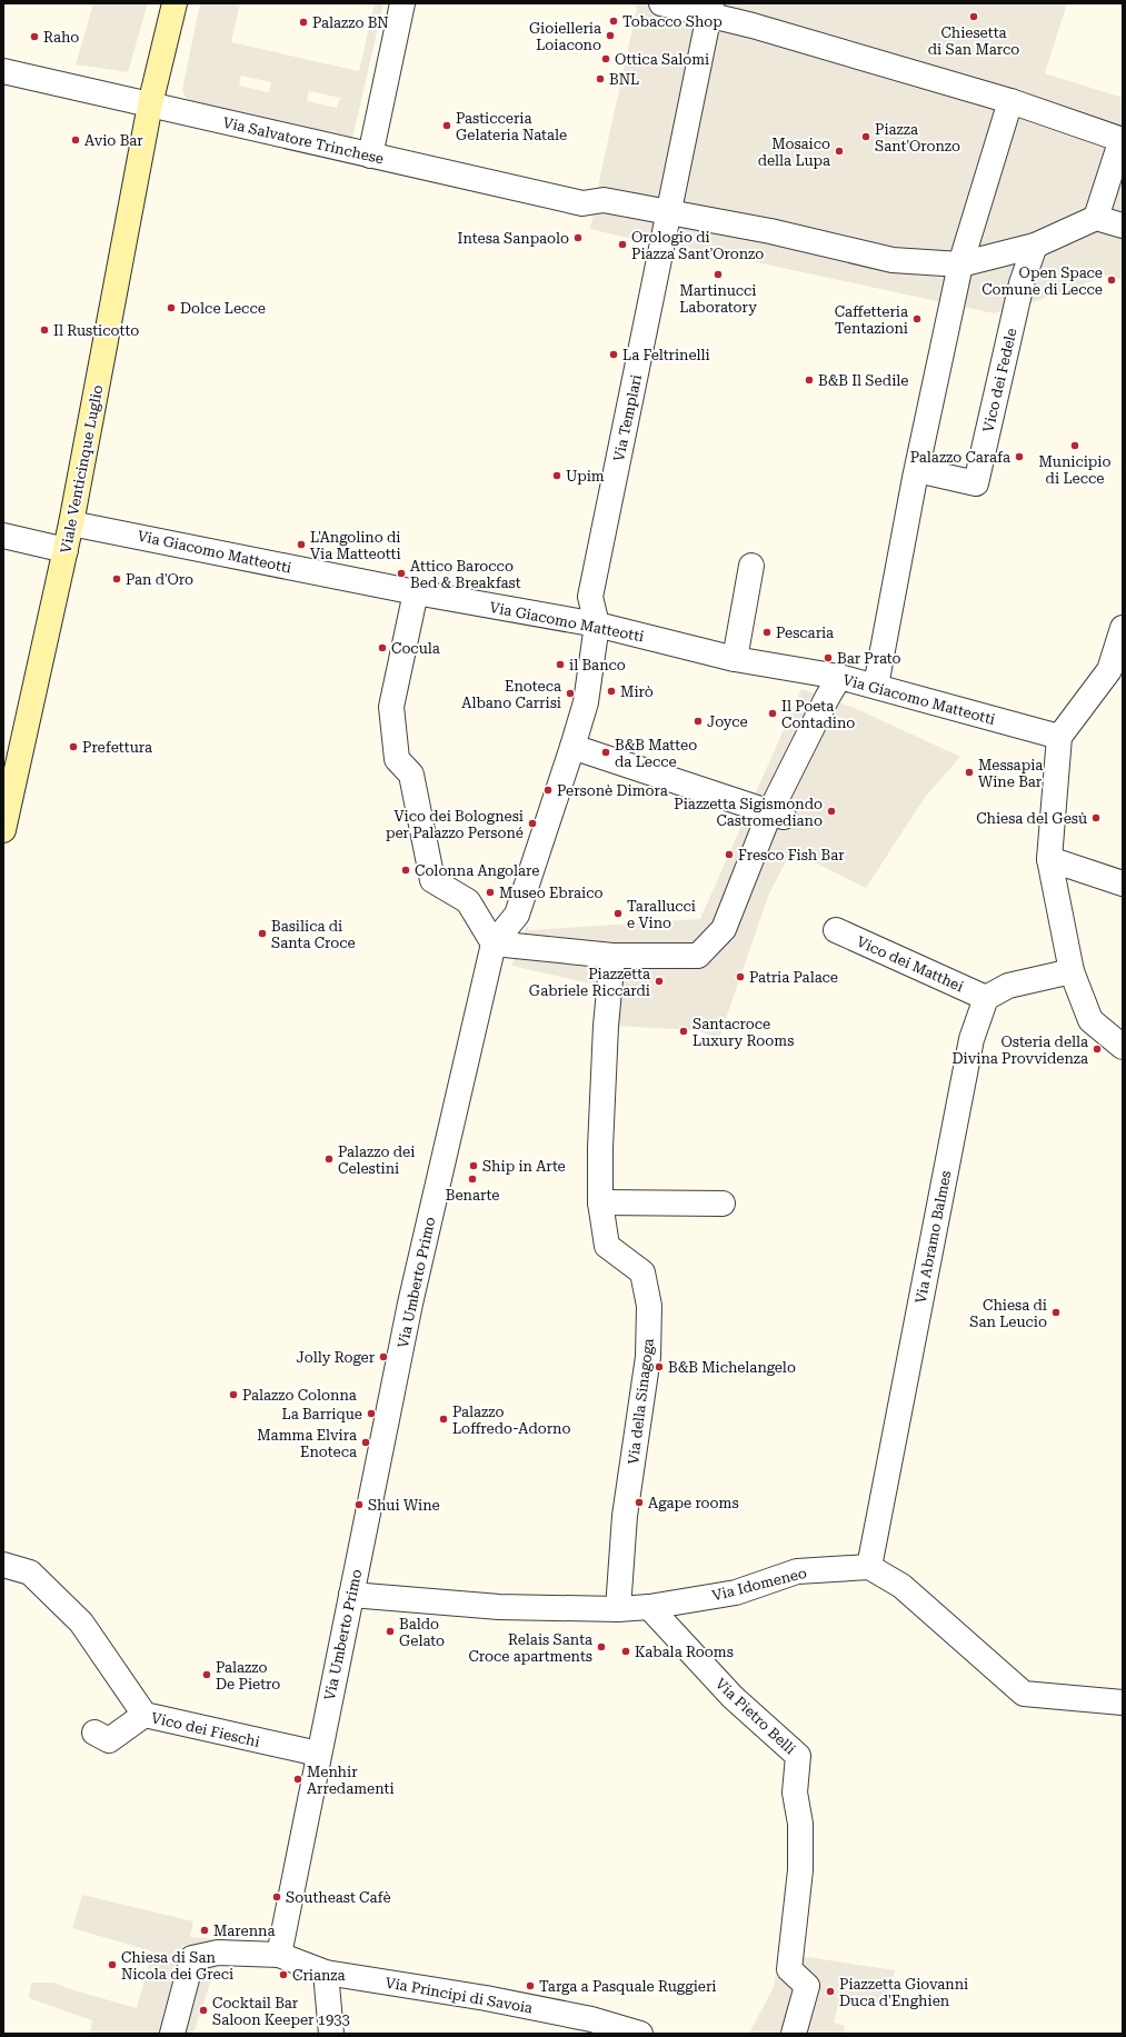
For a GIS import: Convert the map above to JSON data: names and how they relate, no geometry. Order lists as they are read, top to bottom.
{
  "streets": {
    "street": [
      "Via Salvatore Trinchese",
      "Vico dei Fedele",
      "Via Templari",
      "Viale Venticinque Luglio",
      "Via Giacomo Matteotti",
      "Vico dei Matthei",
      "Via Abramo Balmes",
      "Via Umberto Primo",
      "Via della Sinagoga",
      "Via Idomeneo",
      "Via Pietro Belli",
      "Vico dei Fieschi",
      "Via Principi di Savoia"
    ]
  },
  "crossings": [
    ["Via Salvatore Trinchese", "Via Templari"],
    ["Via Salvatore Trinchese", "Viale Venticinque Luglio"],
    ["Via Templari", "Via Giacomo Matteotti"],
    ["Via Templari", "Via Umberto Primo"],
    ["Viale Venticinque Luglio", "Via Giacomo Matteotti"],
    ["Via Giacomo Matteotti", "Via Umberto Primo"],
    ["Vico dei Matthei", "Via Abramo Balmes"],
    ["Via Abramo Balmes", "Via Idomeneo"],
    ["Via Umberto Primo", "Via Idomeneo"],
    ["Via Umberto Primo", "Vico dei Fieschi"],
    ["Via Umberto Primo", "Via Principi di Savoia"],
    ["Via della Sinagoga", "Via Idomeneo"],
    ["Via Idomeneo", "Via Pietro Belli"]
  ],
  "places": [
    "Chiesetta di San Marco",
    "Tobacco Shop",
    "Palazzo BN",
    "Gioielleria Loiacono",
    "Raho",
    "Ottica Salomi",
    "BNL",
    "Pasticceria Gelateria Natale",
    "Piazza Sant'Oronzo",
    "Avio Bar",
    "Mosaico della Lupa",
    "Intesa Sanpaolo",
    "Orologio di Piazza Sant'Oronzo",
    "Martinucci Laboratory",
    "Open Space Comune di Lecce",
    "Dolce Lecce",
    "Caffetteria Tentazioni",
    "Il Rusticotto",
    "La Feltrinelli",
    "B&B Il Sedile",
    "Municipio di Lecce",
    "Palazzo Carafa",
    "Upim",
    "L'Angolino di Via Matteotti",
    "Attico Barocco Bed & Breakfast",
    "Pan d'Oro",
    "Pescaria",
    "Cocula",
    "Bar Prato",
    "il Banco",
    "Mirò",
    "Enoteca Albano Carrisi",
    "Il Poeta Contadino",
    "Joyce",
    "Prefettura",
    "B&B Matteo da Lecce",
    "Messapia Wine Bar",
    "Personè Dimora",
    "Piazzetta Sigismondo Castromediano",
    "Chiesa del Gesù",
    "Vico dei Bolognesi per Palazzo Personé",
    "Fresco Fish Bar",
    "Colonna Angolare",
    "Museo Ebraico",
    "Tarallucci e Vino",
    "Basilica di Santa Croce",
    "Patria Palace",
    "Piazzetta Gabriele Riccardi",
    "Santacroce Luxury Rooms",
    "Osteria della Divina Provvidenza",
    "Palazzo dei Celestini",
    "Ship in Arte",
    "Benarte",
    "Chiesa di San Leucio",
    "Jolly Roger",
    "B&B Michelangelo",
    "Palazzo Colonna",
    "La Barrique",
    "Palazzo Loffredo-Adorno",
    "Mamma Elvira Enoteca",
    "Agape rooms",
    "Shui Wine",
    "Baldo Gelato",
    "Relais Santa Croce apartments",
    "Kabala Rooms",
    "Palazzo De Pietro",
    "Menhir Arredamenti",
    "Southeast Cafè",
    "Marenna",
    "Chiesa di San Nicola dei Greci",
    "Crianza",
    "Targa a Pasquale Ruggieri",
    "Piazzetta Giovanni Duca d'Enghien",
    "Cocktail Bar Saloon Keeper 1933"
  ]
}
